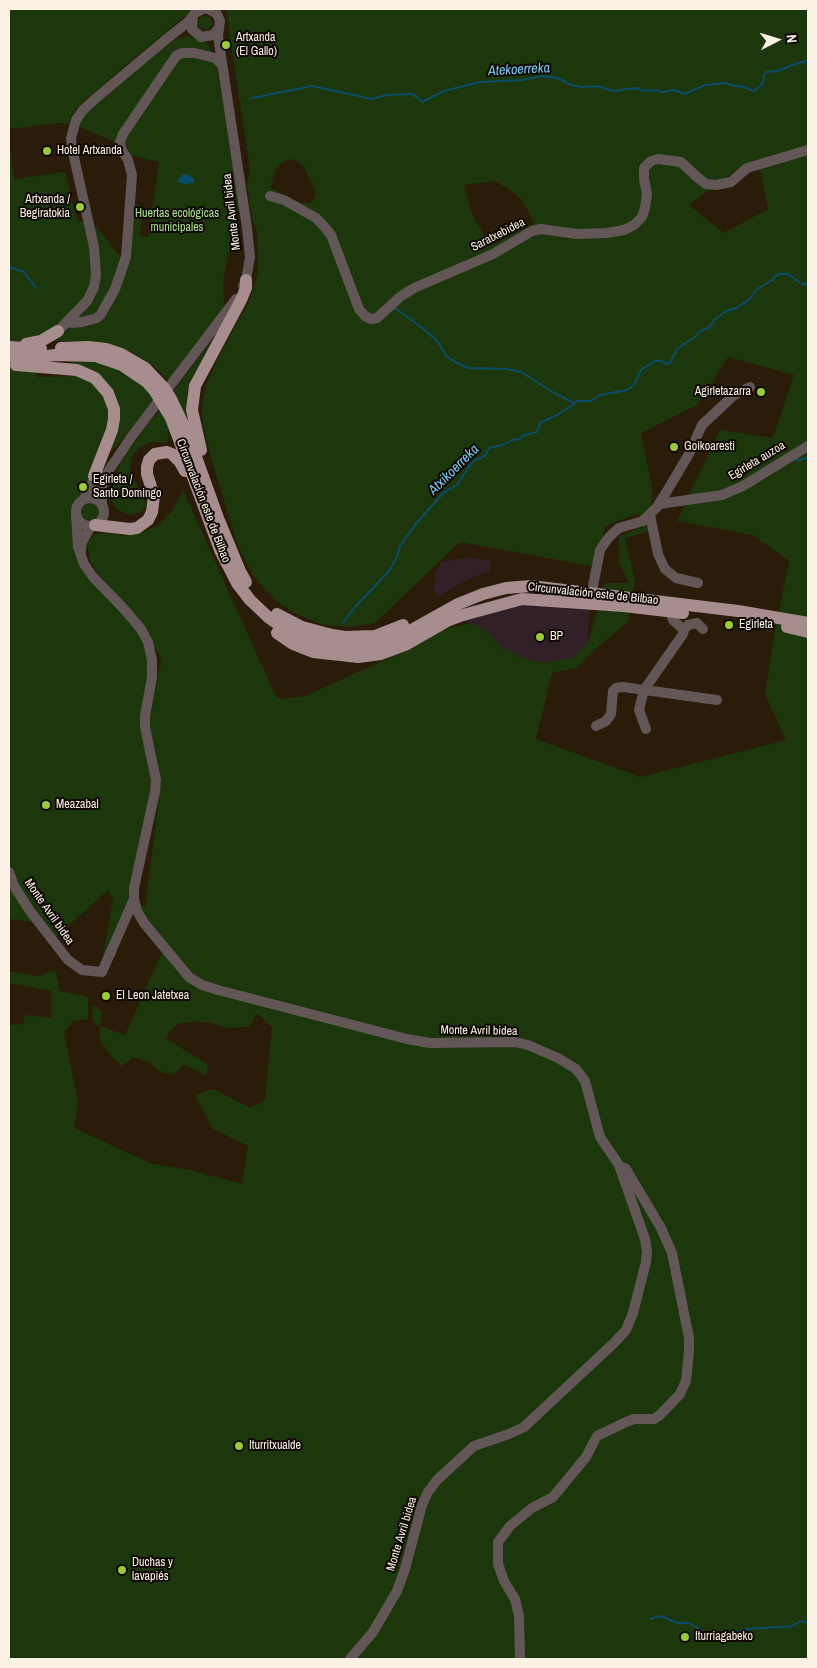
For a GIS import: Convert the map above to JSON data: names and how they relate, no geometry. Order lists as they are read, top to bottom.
{
  "streets": {
    "main road": ["Circunvalación este de Bilbao"],
    "street": ["Monte Avril bidea", "Saratxebidea", "Egirleta auzoa"]
  },
  "water": ["Atekoerreka", "Atxikoerreka"],
  "parks": ["Huertas ecológicas municipales"],
  "places": [
    "Artxanda (El Gallo)",
    "Hotel Artxanda",
    "Artxanda / Begiratokia",
    "Agirletazarra",
    "Goikoaresti",
    "Egirleta / Santo Domingo",
    "Egirleta",
    "BP",
    "Meazabal",
    "El Leon Jatetxea",
    "Iturritxualde",
    "Duchas y lavapiés",
    "Iturriagabeko"
  ],
  "north": "right"
}
